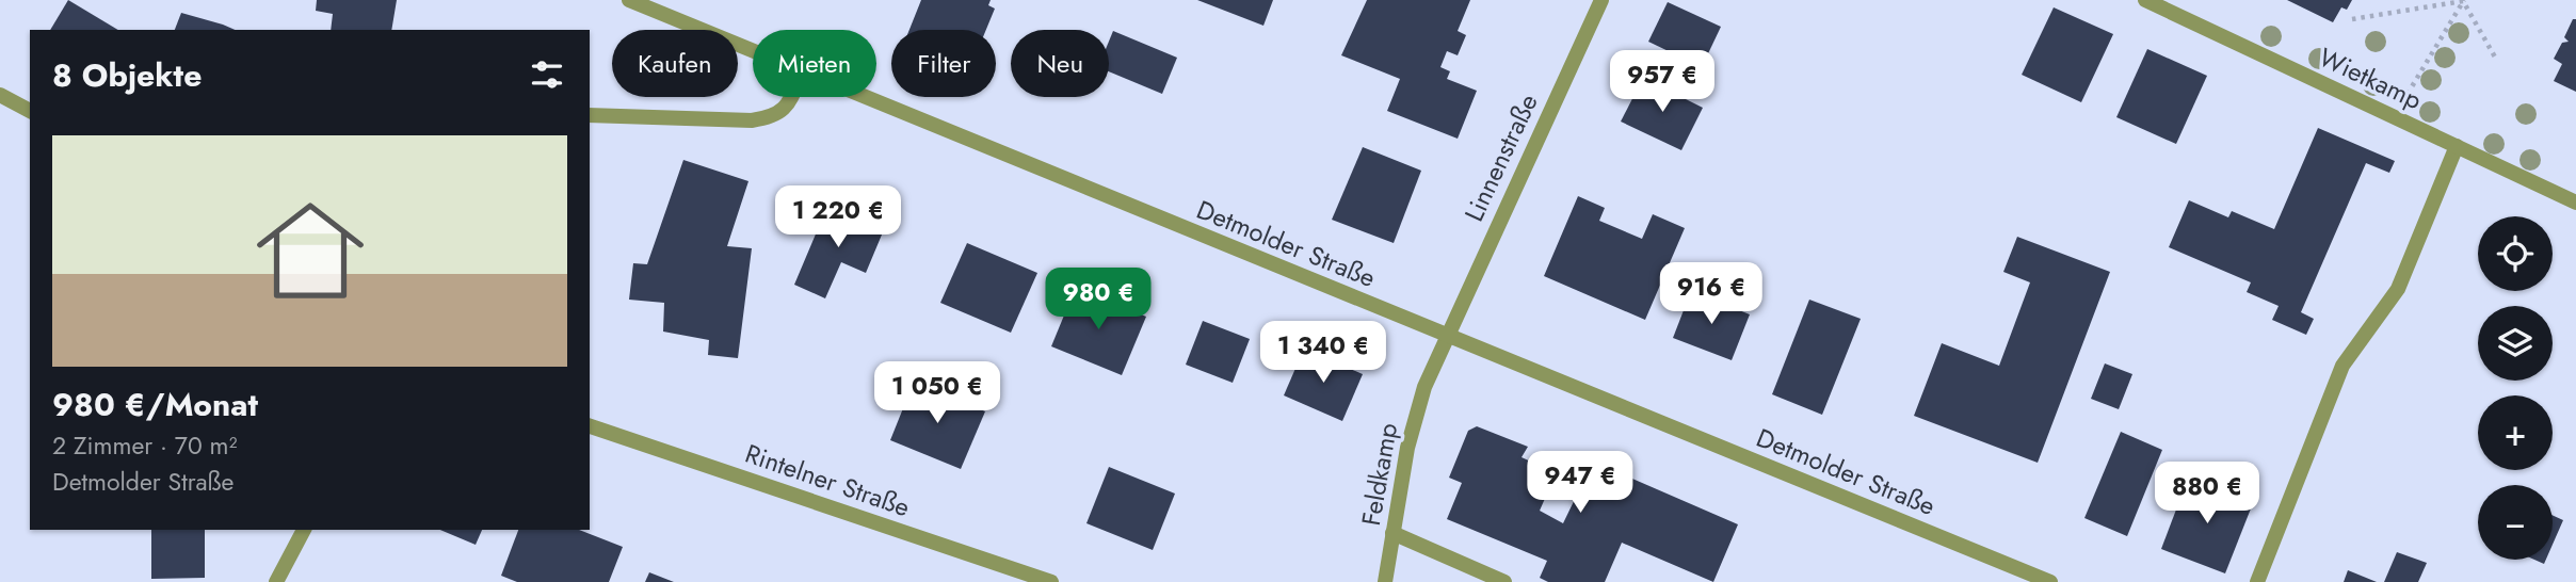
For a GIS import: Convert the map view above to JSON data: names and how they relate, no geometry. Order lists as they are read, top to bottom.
{
  "streets": {
    "street": [
      "Wietkamp",
      "Linnenstraße",
      "Detmolder Straße",
      "Feldkamp",
      "Rintelner Straße"
    ]
  },
  "crossings": [
    ["Linnenstraße", "Detmolder Straße"],
    ["Linnenstraße", "Feldkamp"],
    ["Detmolder Straße", "Feldkamp"]
  ],
  "page": {
    "chip": [
      "Kaufen",
      "Mieten",
      "Filter",
      "Neu"
    ],
    "heading": "8 Objekte",
    "price": [
      "957 €",
      "1 220 €",
      "916 €",
      "980 €",
      "1 340 €",
      "1 050 €",
      "947 €",
      "880 €"
    ],
    "list": [
      {
        "name": "980 €/Monat",
        "note": "2 Zimmer · 70 m² · Detmolder Straße"
      }
    ],
    "map_buttons": ["+", "−"]
  }
}
